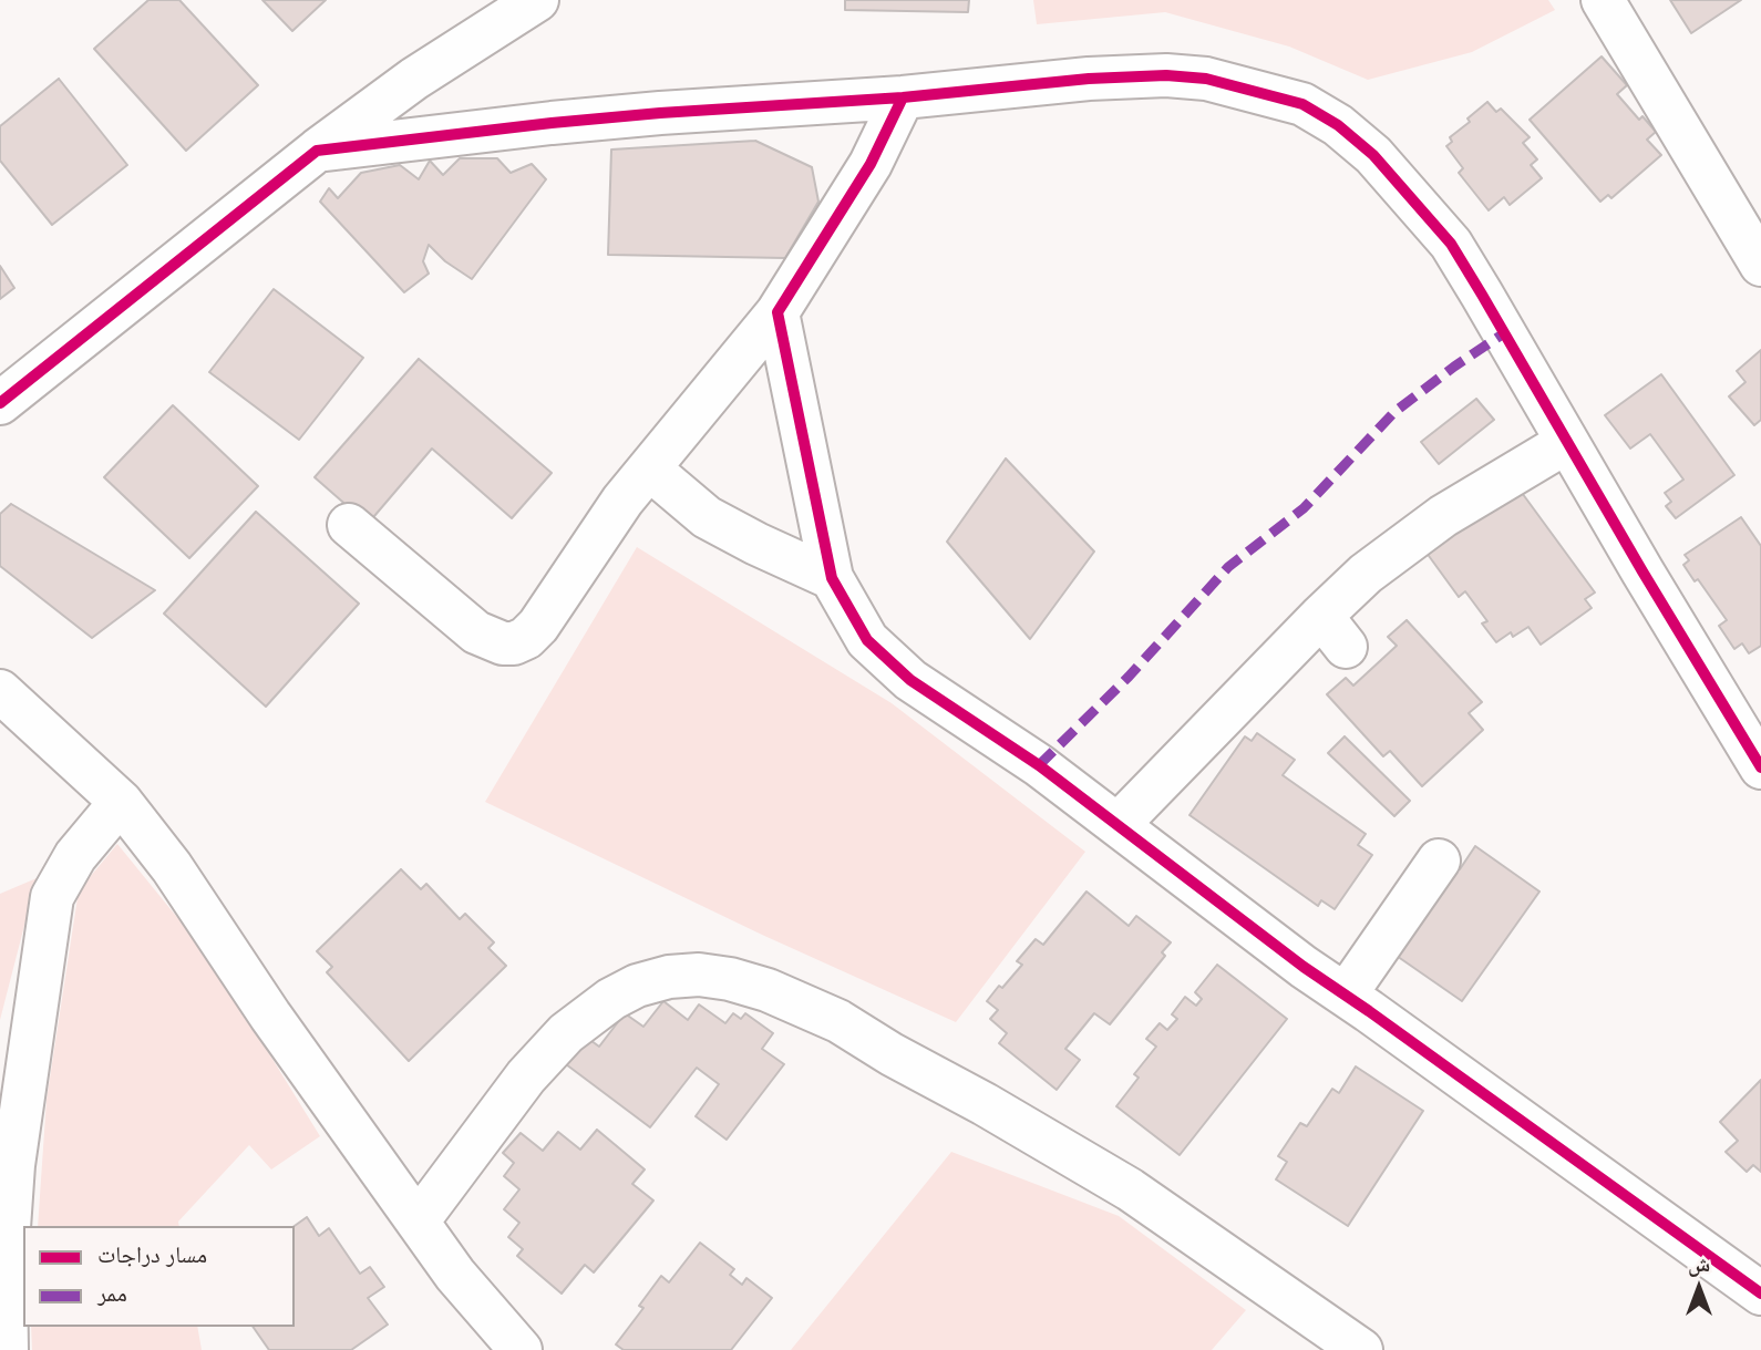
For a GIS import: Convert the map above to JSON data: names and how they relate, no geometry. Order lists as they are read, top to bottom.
{
  "legend": ["مسار دراجات", "ممر"],
  "north": "top"
}
